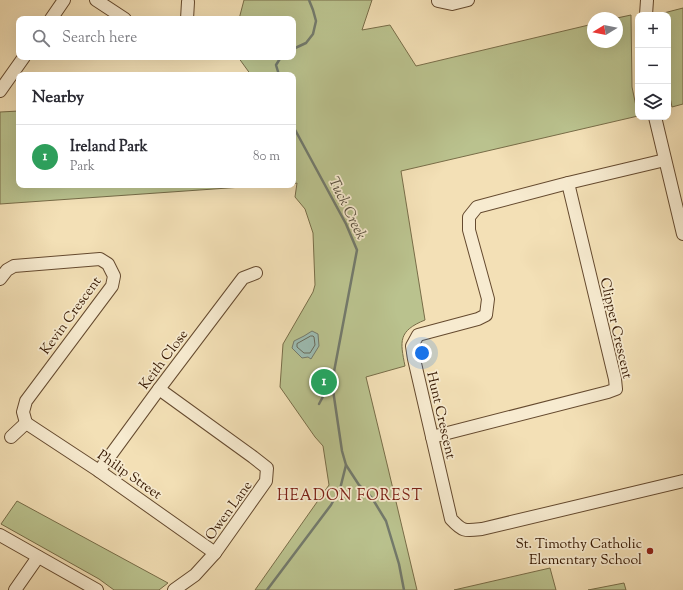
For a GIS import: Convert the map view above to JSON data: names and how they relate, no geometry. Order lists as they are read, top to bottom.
{
  "streets": {
    "street": [
      "Kevin Crescent",
      "Clipper Crescent",
      "Keith Close",
      "Hunt Crescent",
      "Philip Street",
      "Owen Lane"
    ]
  },
  "crossings": [
    ["Kevin Crescent", "Philip Street"],
    ["Clipper Crescent", "Hunt Crescent"],
    ["Keith Close", "Philip Street"],
    ["Keith Close", "Owen Lane"],
    ["Philip Street", "Owen Lane"]
  ],
  "districts": ["HEADON FOREST"],
  "water": ["Tuck Creek"],
  "places": ["St. Timothy Catholic Elementary School"],
  "north": "left",
  "page": {
    "map_buttons": ["+", "−"],
    "search": "Search here",
    "heading": "Nearby",
    "list": [
      {
        "mark": "1",
        "name": "Ireland Park",
        "note": "Park",
        "value": "80 m"
      }
    ],
    "pins": "1"
  }
}
